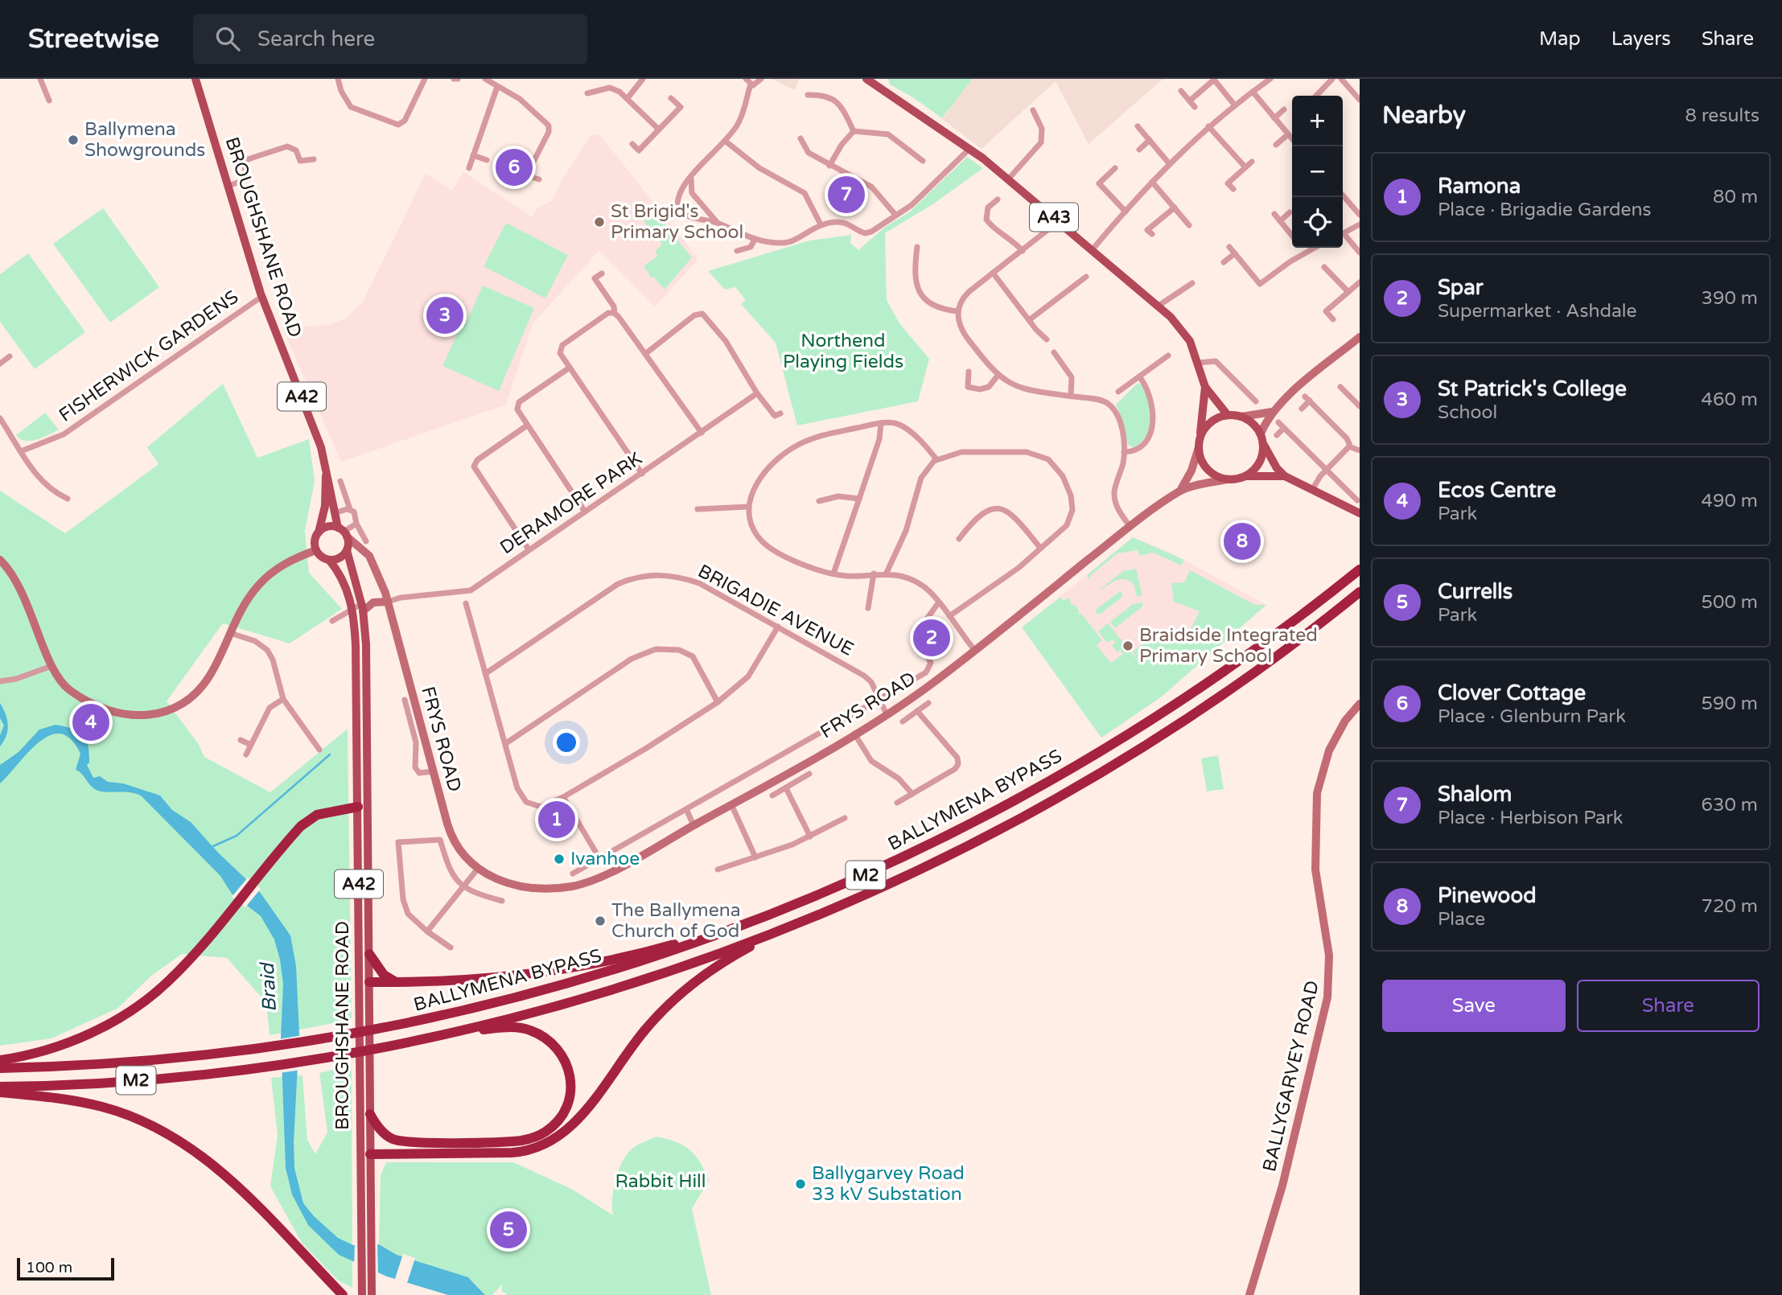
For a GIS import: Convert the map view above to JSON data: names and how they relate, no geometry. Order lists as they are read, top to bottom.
{
  "streets": {
    "highway": ["BALLYMENA BYPASS", "M2"],
    "main road": ["A43", "BROUGHSHANE ROAD", "A42"],
    "street": [
      "FISHERWICK GARDENS",
      "DERAMORE PARK",
      "BRIGADIE AVENUE",
      "FRYS ROAD",
      "BALLYGARVEY ROAD"
    ]
  },
  "crossings": [
    ["A43", "FRYS ROAD"],
    ["BROUGHSHANE ROAD", "FISHERWICK GARDENS"],
    ["BROUGHSHANE ROAD", "A42"],
    ["BROUGHSHANE ROAD", "FRYS ROAD"],
    ["A42", "FRYS ROAD"],
    ["DERAMORE PARK", "FRYS ROAD"],
    ["BRIGADIE AVENUE", "FRYS ROAD"]
  ],
  "water": ["Braid"],
  "parks": ["Northend Playing Fields", "Rabbit Hill"],
  "places": [
    "Ballymena Showgrounds",
    "St Brigid's Primary School",
    "Braidside Integrated Primary School",
    "Ivanhoe",
    "The Ballymena Church of God",
    "Ballygarvey Road 33 kV Substation"
  ],
  "scale_bar": "100 m",
  "page": {
    "header": "Streetwise",
    "search": "Search here",
    "nav": ["Map", "Layers", "Share"],
    "heading": ["Nearby", "8 results"],
    "map_buttons": ["+", "−"],
    "pins": [
      "6",
      "7",
      "3",
      "8",
      "2",
      "4",
      "1",
      "5"
    ],
    "list": [
      {
        "mark": "1",
        "name": "Ramona",
        "note": "Place · Brigadie Gardens",
        "value": "80 m"
      },
      {
        "mark": "2",
        "name": "Spar",
        "note": "Supermarket · Ashdale",
        "value": "390 m"
      },
      {
        "mark": "3",
        "name": "St Patrick's College",
        "note": "School",
        "value": "460 m"
      },
      {
        "mark": "4",
        "name": "Ecos Centre",
        "note": "Park",
        "value": "490 m"
      },
      {
        "mark": "5",
        "name": "Currells",
        "note": "Park",
        "value": "500 m"
      },
      {
        "mark": "6",
        "name": "Clover Cottage",
        "note": "Place · Glenburn Park",
        "value": "590 m"
      },
      {
        "mark": "7",
        "name": "Shalom",
        "note": "Place · Herbison Park",
        "value": "630 m"
      },
      {
        "mark": "8",
        "name": "Pinewood",
        "note": "Place",
        "value": "720 m"
      }
    ],
    "buttons": ["Save", "Share"],
    "scale": "100 m"
  }
}
